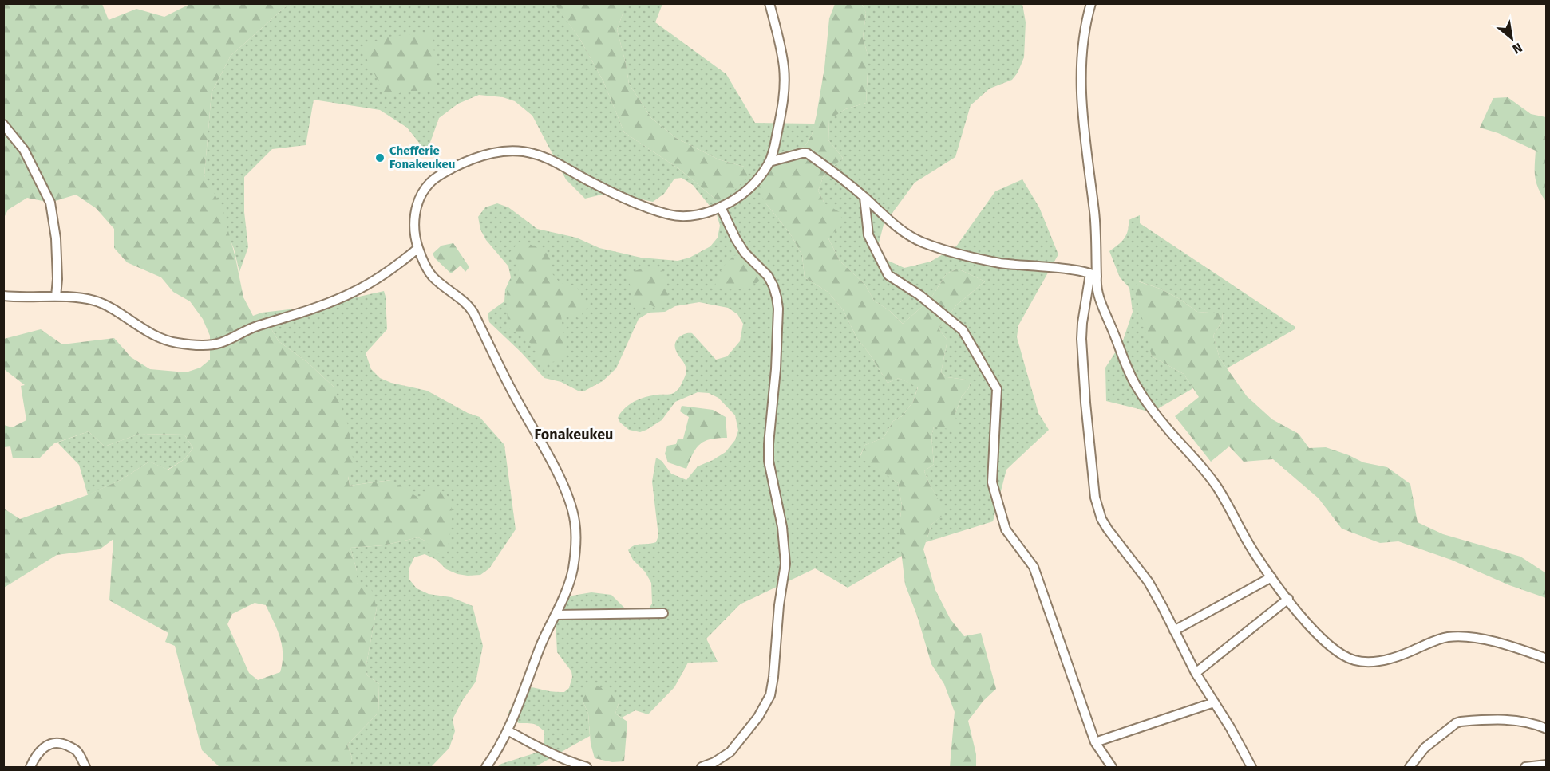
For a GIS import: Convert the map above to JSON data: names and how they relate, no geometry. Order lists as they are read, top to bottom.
{
  "districts": ["Fonakeukeu"],
  "places": ["Chefferie Fonakeukeu"],
  "north": "bottom right"
}
